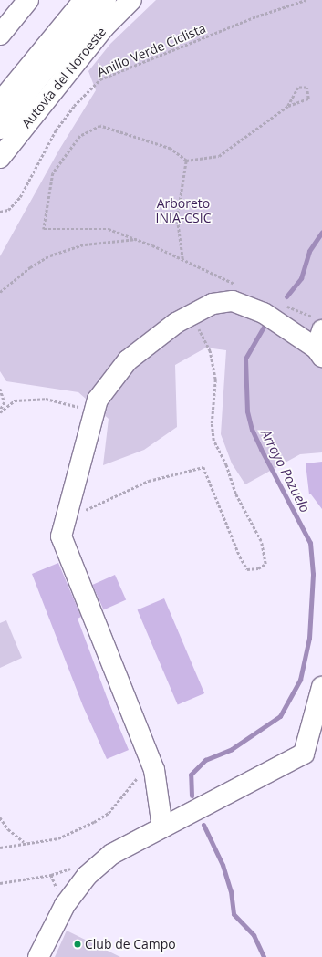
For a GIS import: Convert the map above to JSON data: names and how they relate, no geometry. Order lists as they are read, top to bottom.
{
  "streets": {
    "main road": ["Autovía del Noroeste"],
    "path": ["Anillo Verde Ciclista"]
  },
  "water": ["Arroyo Pozuelo"],
  "parks": ["Arboreto INIA-CSIC"],
  "places": ["Club de Campo"]
}
